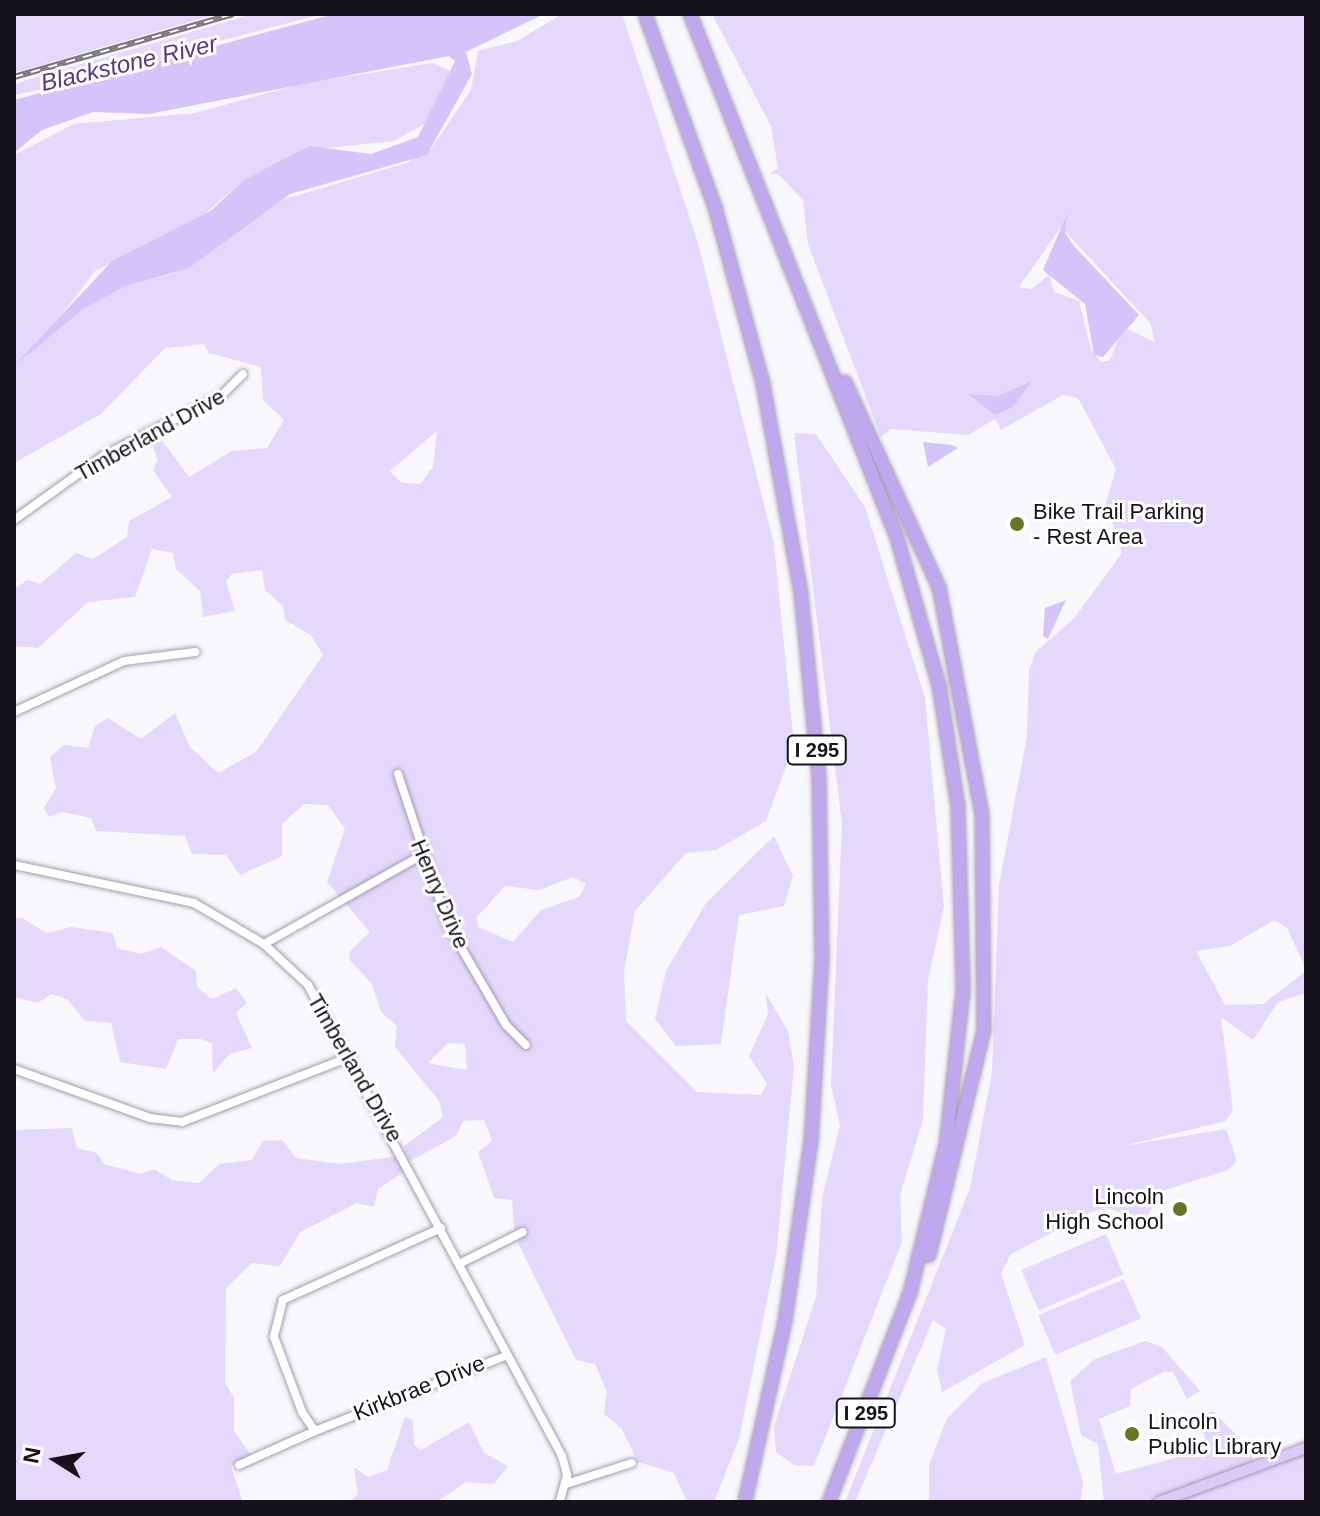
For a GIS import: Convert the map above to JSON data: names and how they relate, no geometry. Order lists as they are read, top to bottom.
{
  "streets": {
    "highway": ["I 295"],
    "street": ["Timberland Drive", "Henry Drive", "Kirkbrae Drive"]
  },
  "crossings": [
    ["Timberland Drive", "Kirkbrae Drive"]
  ],
  "water": ["Blackstone River"],
  "places": ["Bike Trail Parking - Rest Area", "Lincoln High School", "Lincoln Public Library"],
  "north": "left"
}
